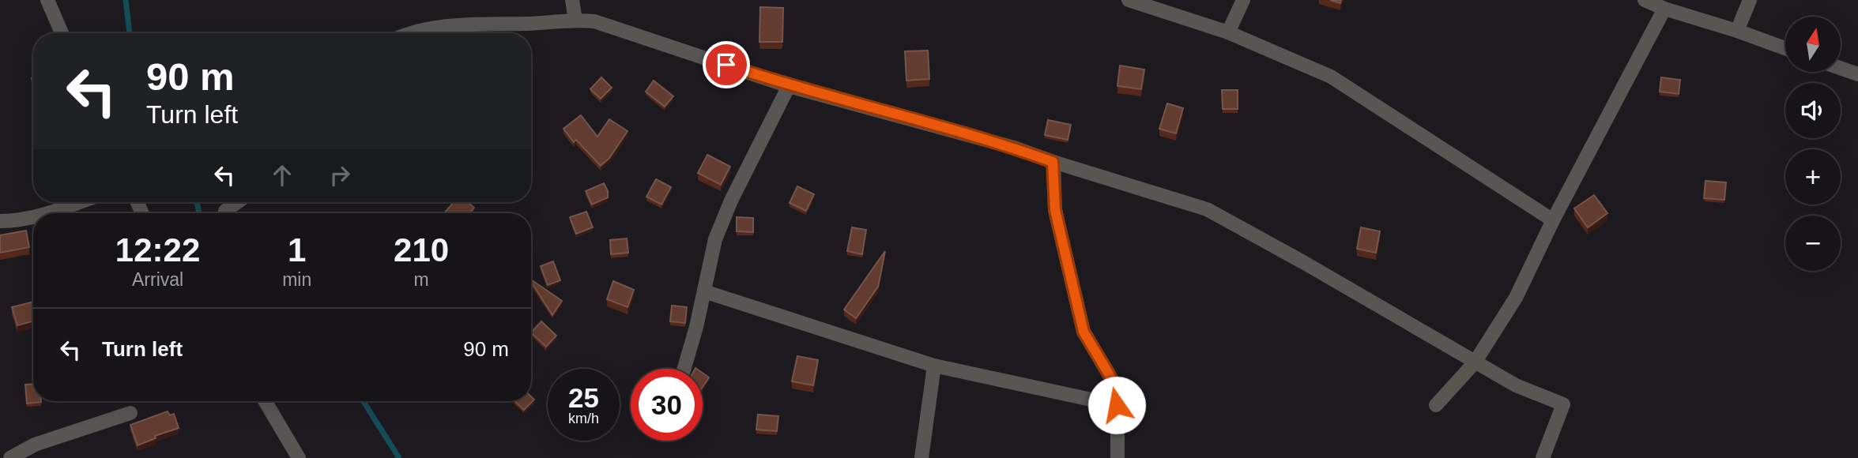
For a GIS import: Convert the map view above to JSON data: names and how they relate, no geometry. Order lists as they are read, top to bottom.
{
  "north": "top",
  "page": {
    "map_buttons": ["+", "−"],
    "turn": ["90 m", "Turn left"],
    "eta": [
      "12:22",
      "Arrival",
      "1",
      "min",
      "210",
      "m"
    ],
    "list": [
      {
        "name": "Turn left",
        "value": "90 m"
      }
    ],
    "speed": "25 km/h",
    "limit": "30"
  }
}
